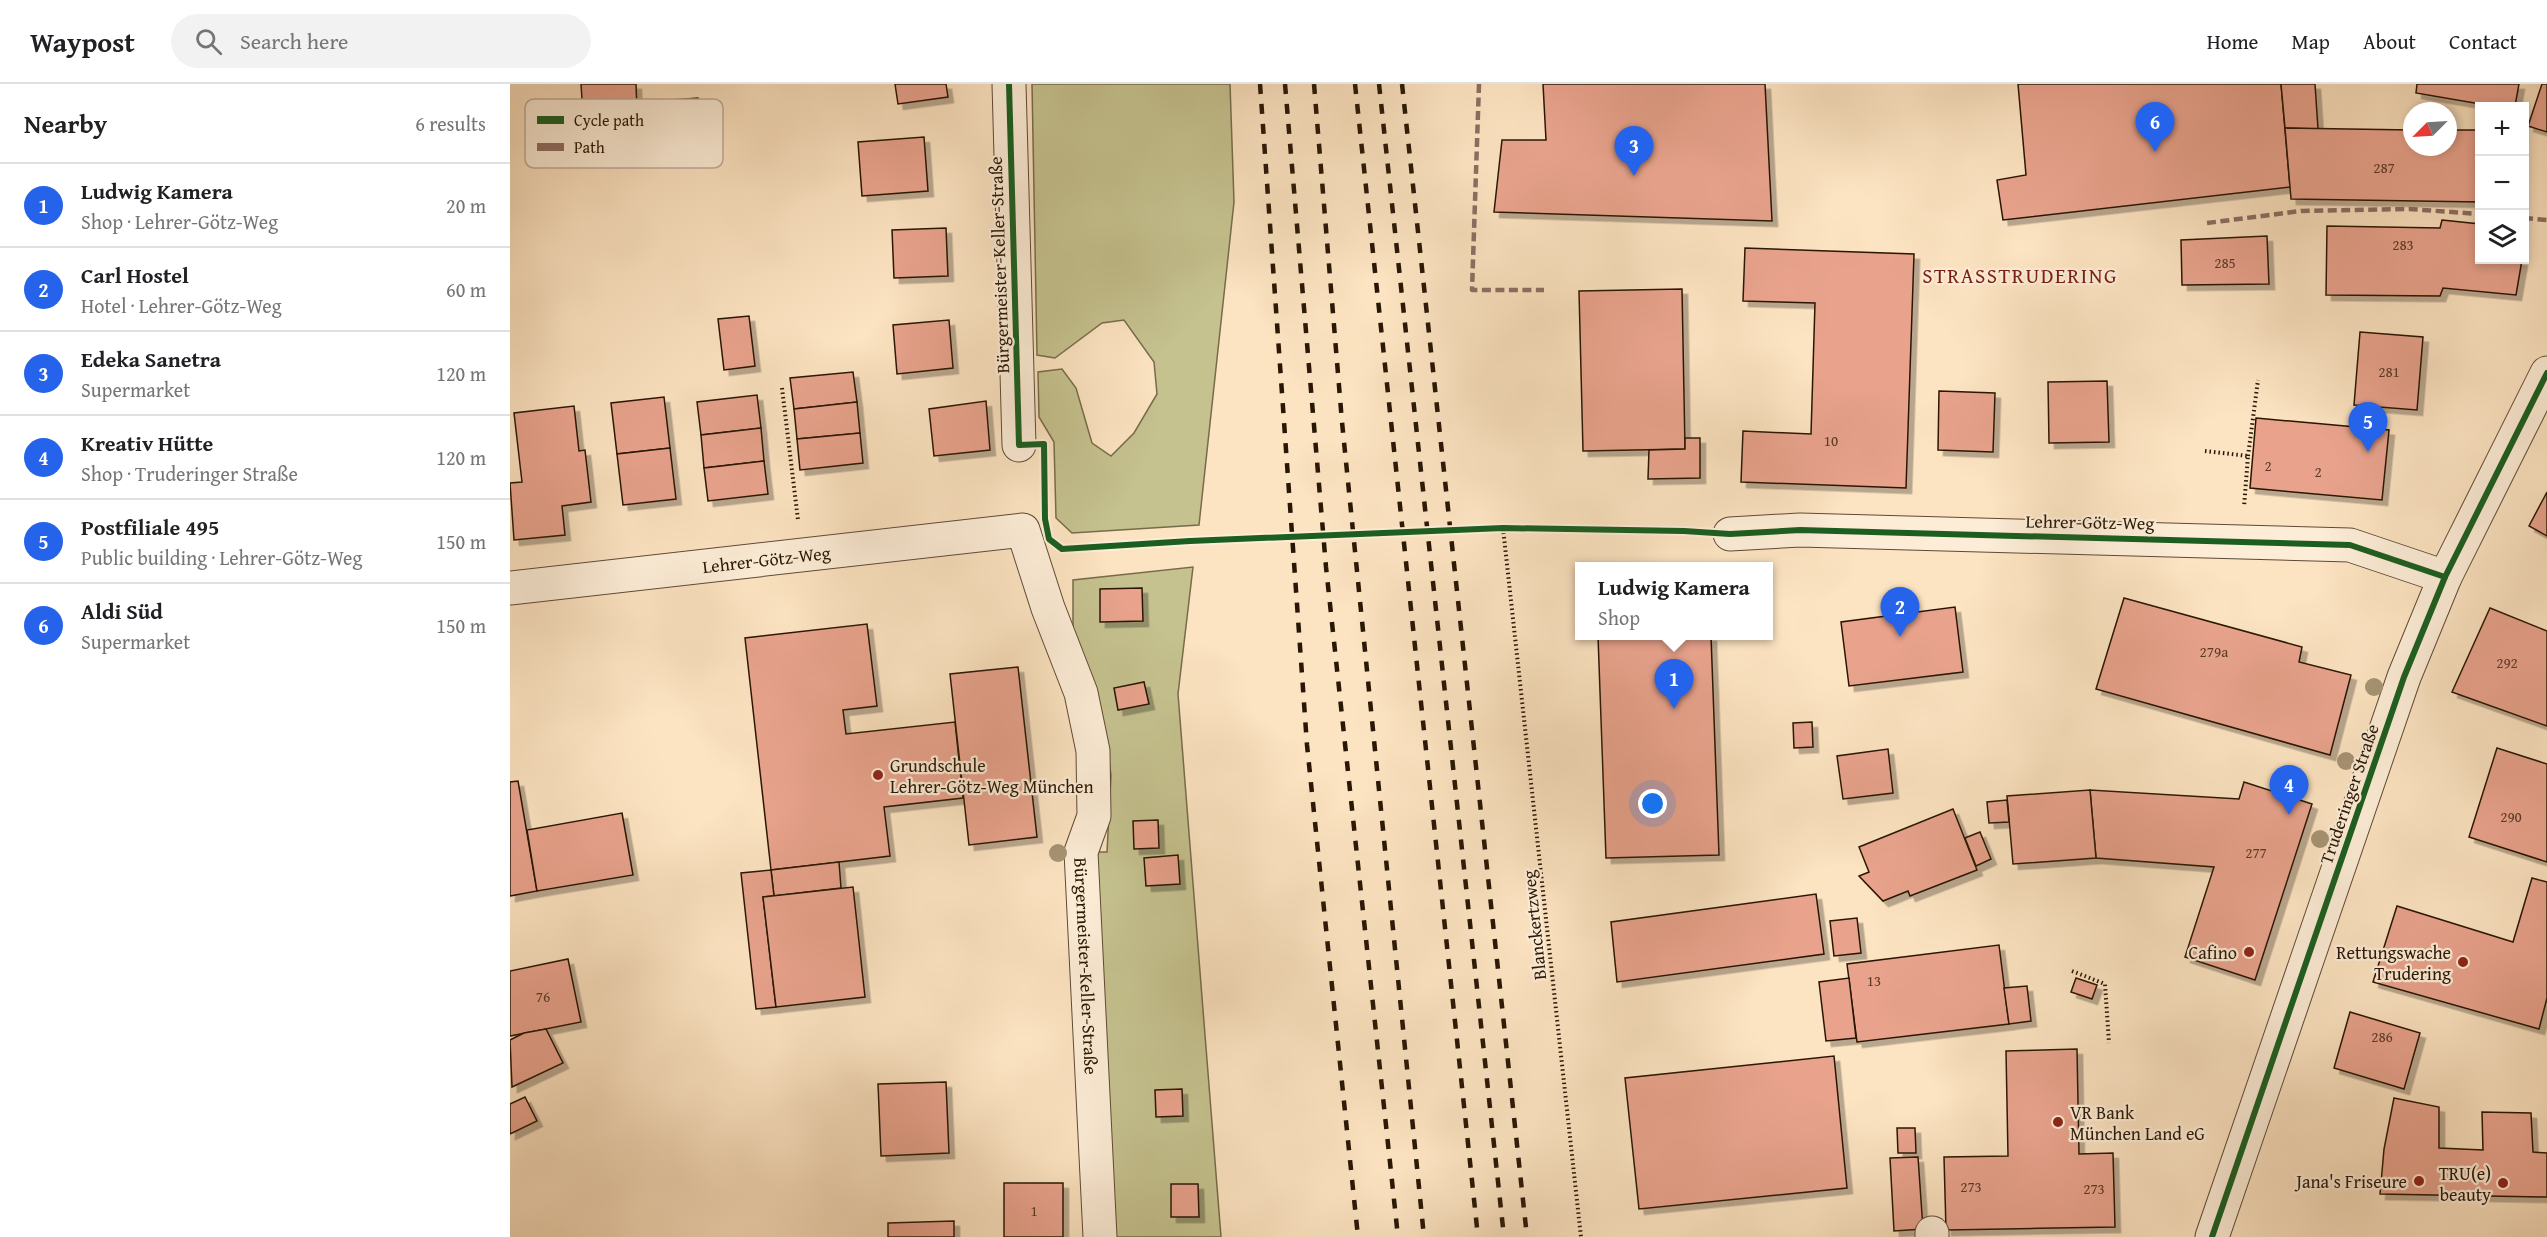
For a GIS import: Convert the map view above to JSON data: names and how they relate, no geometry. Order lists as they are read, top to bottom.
{
  "streets": {
    "street": ["Bürgermeister-Keller-Straße", "Lehrer-Götz-Weg", "Truderinger Straße"],
    "path": ["Blanckertzweg"]
  },
  "crossings": [
    ["Bürgermeister-Keller-Straße", "Lehrer-Götz-Weg"],
    ["Lehrer-Götz-Weg", "Truderinger Straße"]
  ],
  "districts": ["STRASSTRUDERING"],
  "places": [
    "Grundschule Lehrer-Götz-Weg München",
    "Cafino",
    "Rettungswache Trudering",
    "VR Bank München Land eG",
    "Jana's Friseure",
    "TRU(e) beauty"
  ],
  "house_numbers": [
    "287",
    "283",
    "285",
    "281",
    "10",
    "2",
    "2",
    "279a",
    "292",
    "290",
    "277",
    "13",
    "76",
    "286",
    "273",
    "273",
    "1"
  ],
  "legend": ["Cycle path", "Path"],
  "north": "bottom left",
  "page": {
    "header": "Waypost",
    "search": "Search here",
    "nav": [
      "Home",
      "Map",
      "About",
      "Contact"
    ],
    "heading": ["Nearby", "6 results"],
    "map_buttons": ["+", "−"],
    "pins": [
      "6",
      "3",
      "5",
      "2",
      "1",
      "4"
    ],
    "list": [
      {
        "mark": "1",
        "name": "Ludwig Kamera",
        "note": "Shop · Lehrer-Götz-Weg",
        "value": "20 m"
      },
      {
        "mark": "2",
        "name": "Carl Hostel",
        "note": "Hotel · Lehrer-Götz-Weg",
        "value": "60 m"
      },
      {
        "mark": "3",
        "name": "Edeka Sanetra",
        "note": "Supermarket",
        "value": "120 m"
      },
      {
        "mark": "4",
        "name": "Kreativ Hütte",
        "note": "Shop · Truderinger Straße",
        "value": "120 m"
      },
      {
        "mark": "5",
        "name": "Postfiliale 495",
        "note": "Public building · Lehrer-Götz-Weg",
        "value": "150 m"
      },
      {
        "mark": "6",
        "name": "Aldi Süd",
        "note": "Supermarket",
        "value": "150 m"
      }
    ],
    "popup": ["Ludwig Kamera", "Shop"]
  }
}
